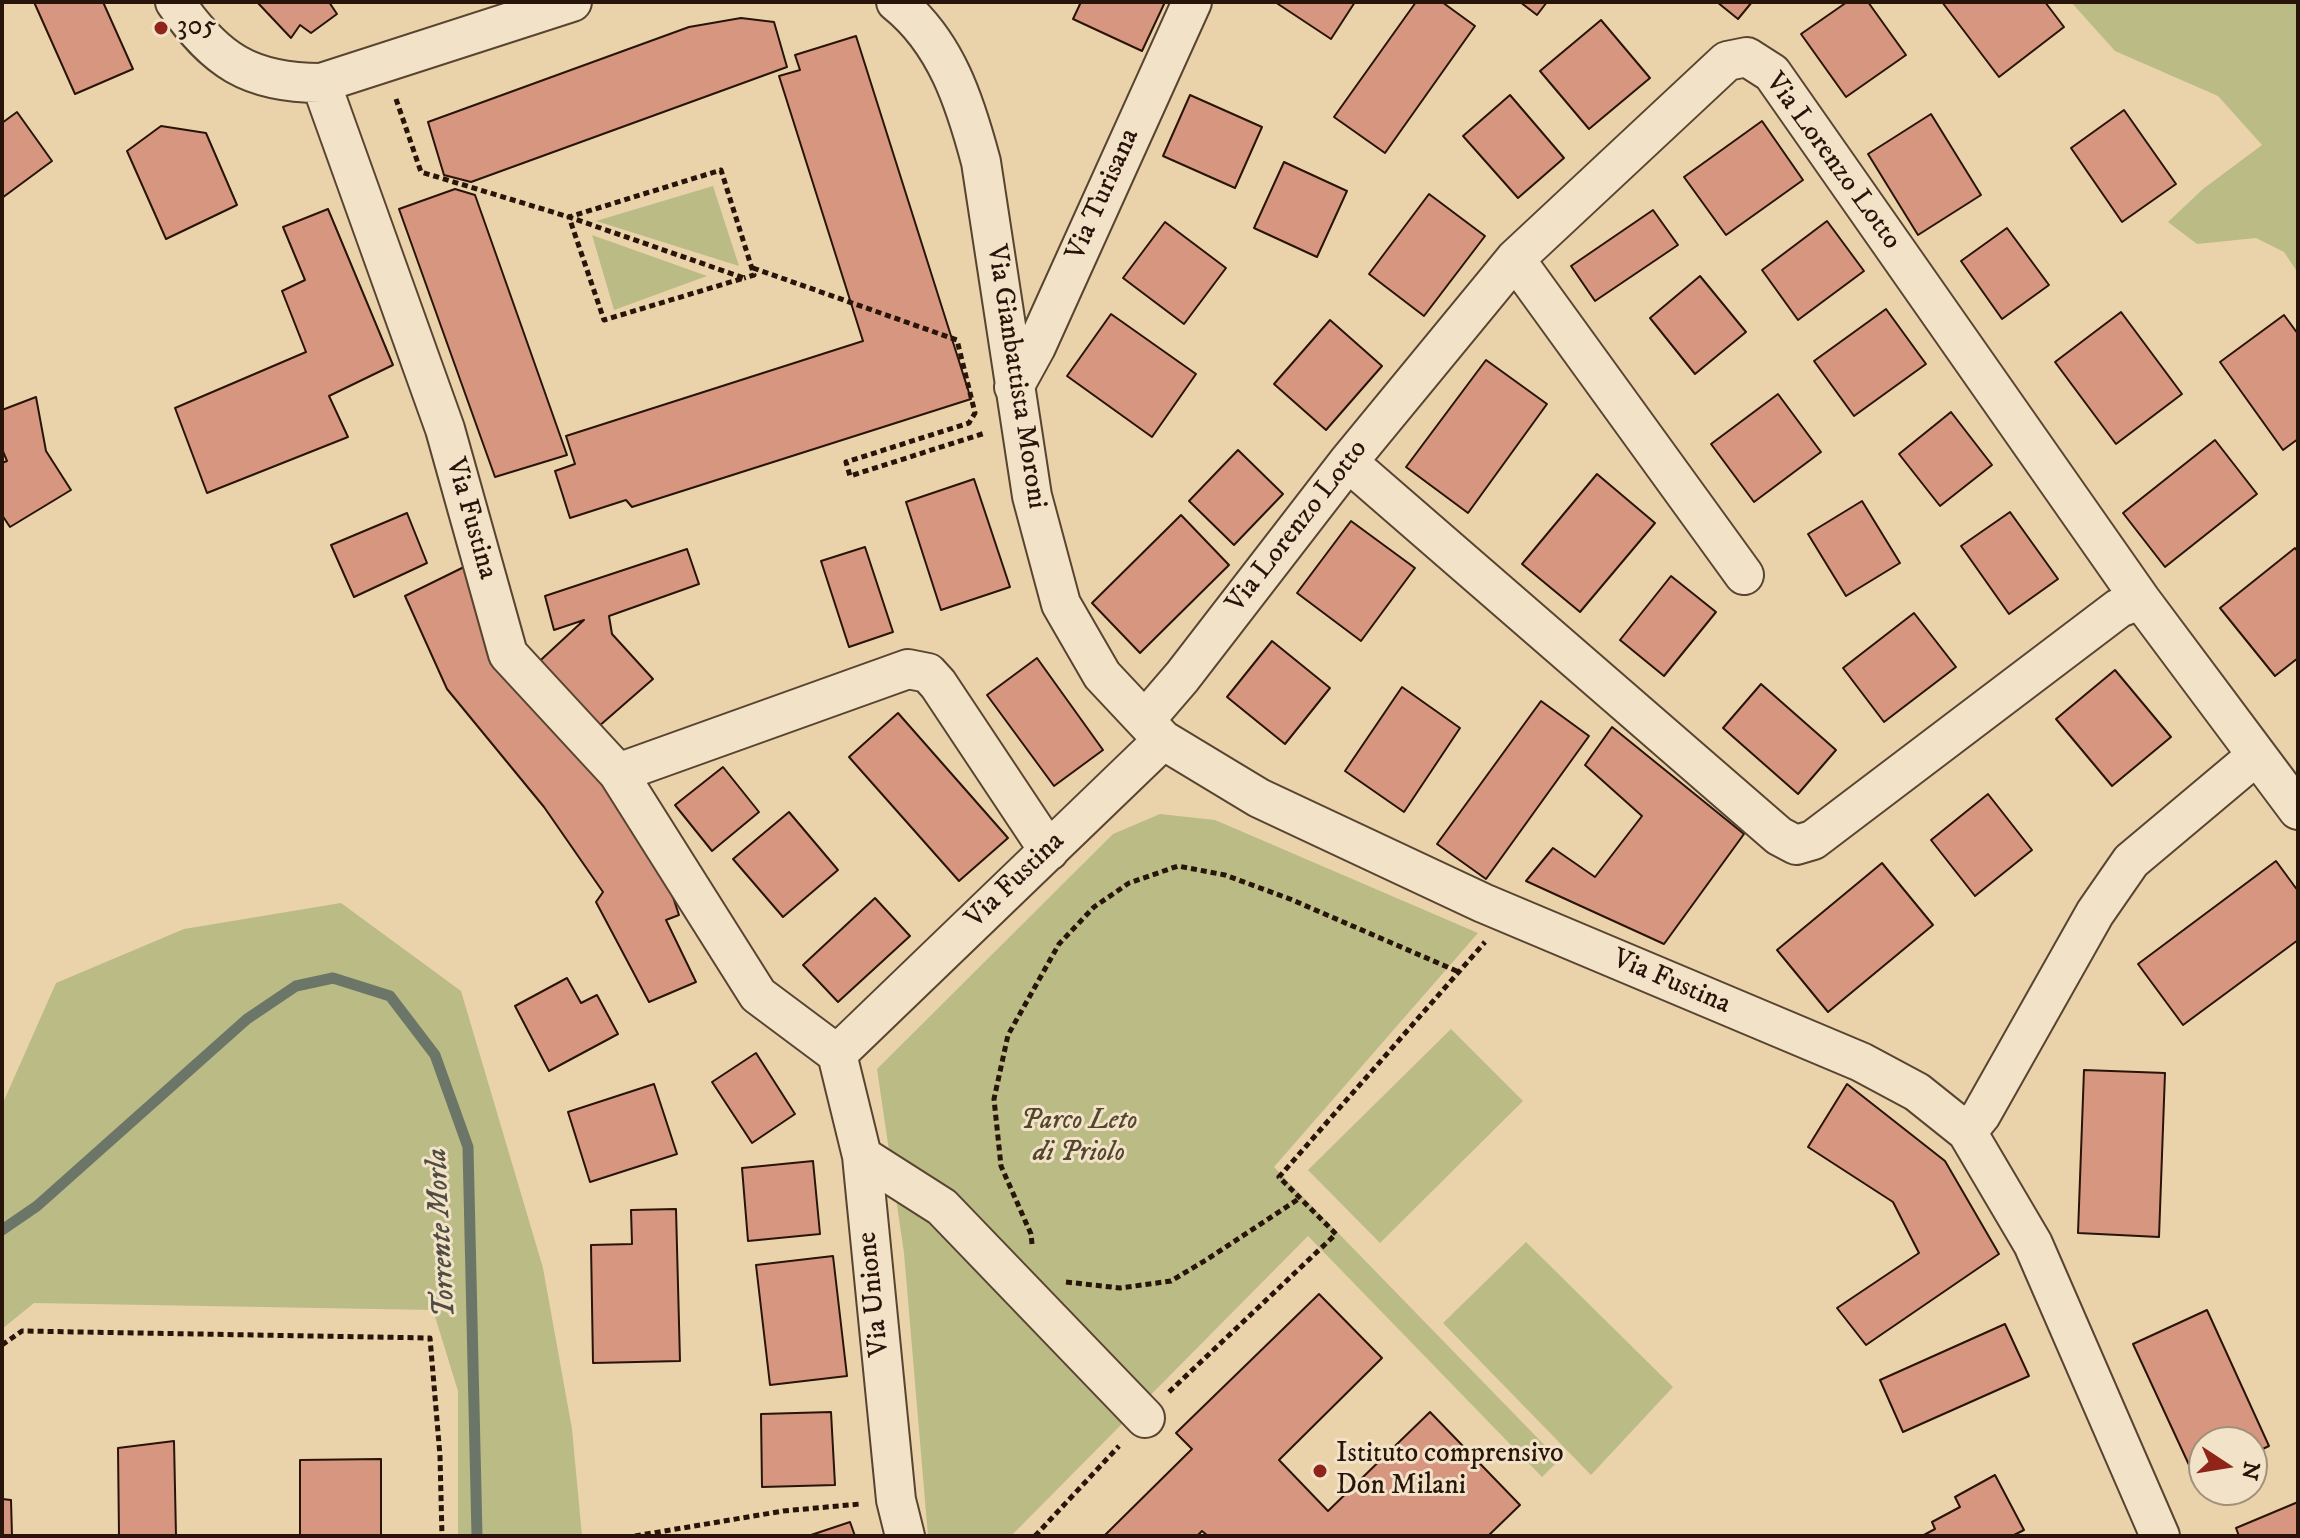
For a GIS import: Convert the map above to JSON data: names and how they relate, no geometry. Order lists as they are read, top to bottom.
{
  "streets": {
    "street": [
      "Via Lorenzo Lotto",
      "Via Turisana",
      "Via Gianbattista Moroni",
      "Via Fustina",
      "Via Unione"
    ]
  },
  "crossings": [
    ["Via Lorenzo Lotto", "Via Gianbattista Moroni"],
    ["Via Lorenzo Lotto", "Via Fustina"],
    ["Via Turisana", "Via Gianbattista Moroni"],
    ["Via Gianbattista Moroni", "Via Fustina"],
    ["Via Fustina", "Via Unione"]
  ],
  "water": ["Torrente Morla"],
  "parks": ["Parco Leto di Priolo"],
  "places": ["305", "Istituto comprensivo Don Milani"],
  "north": "right"
}
